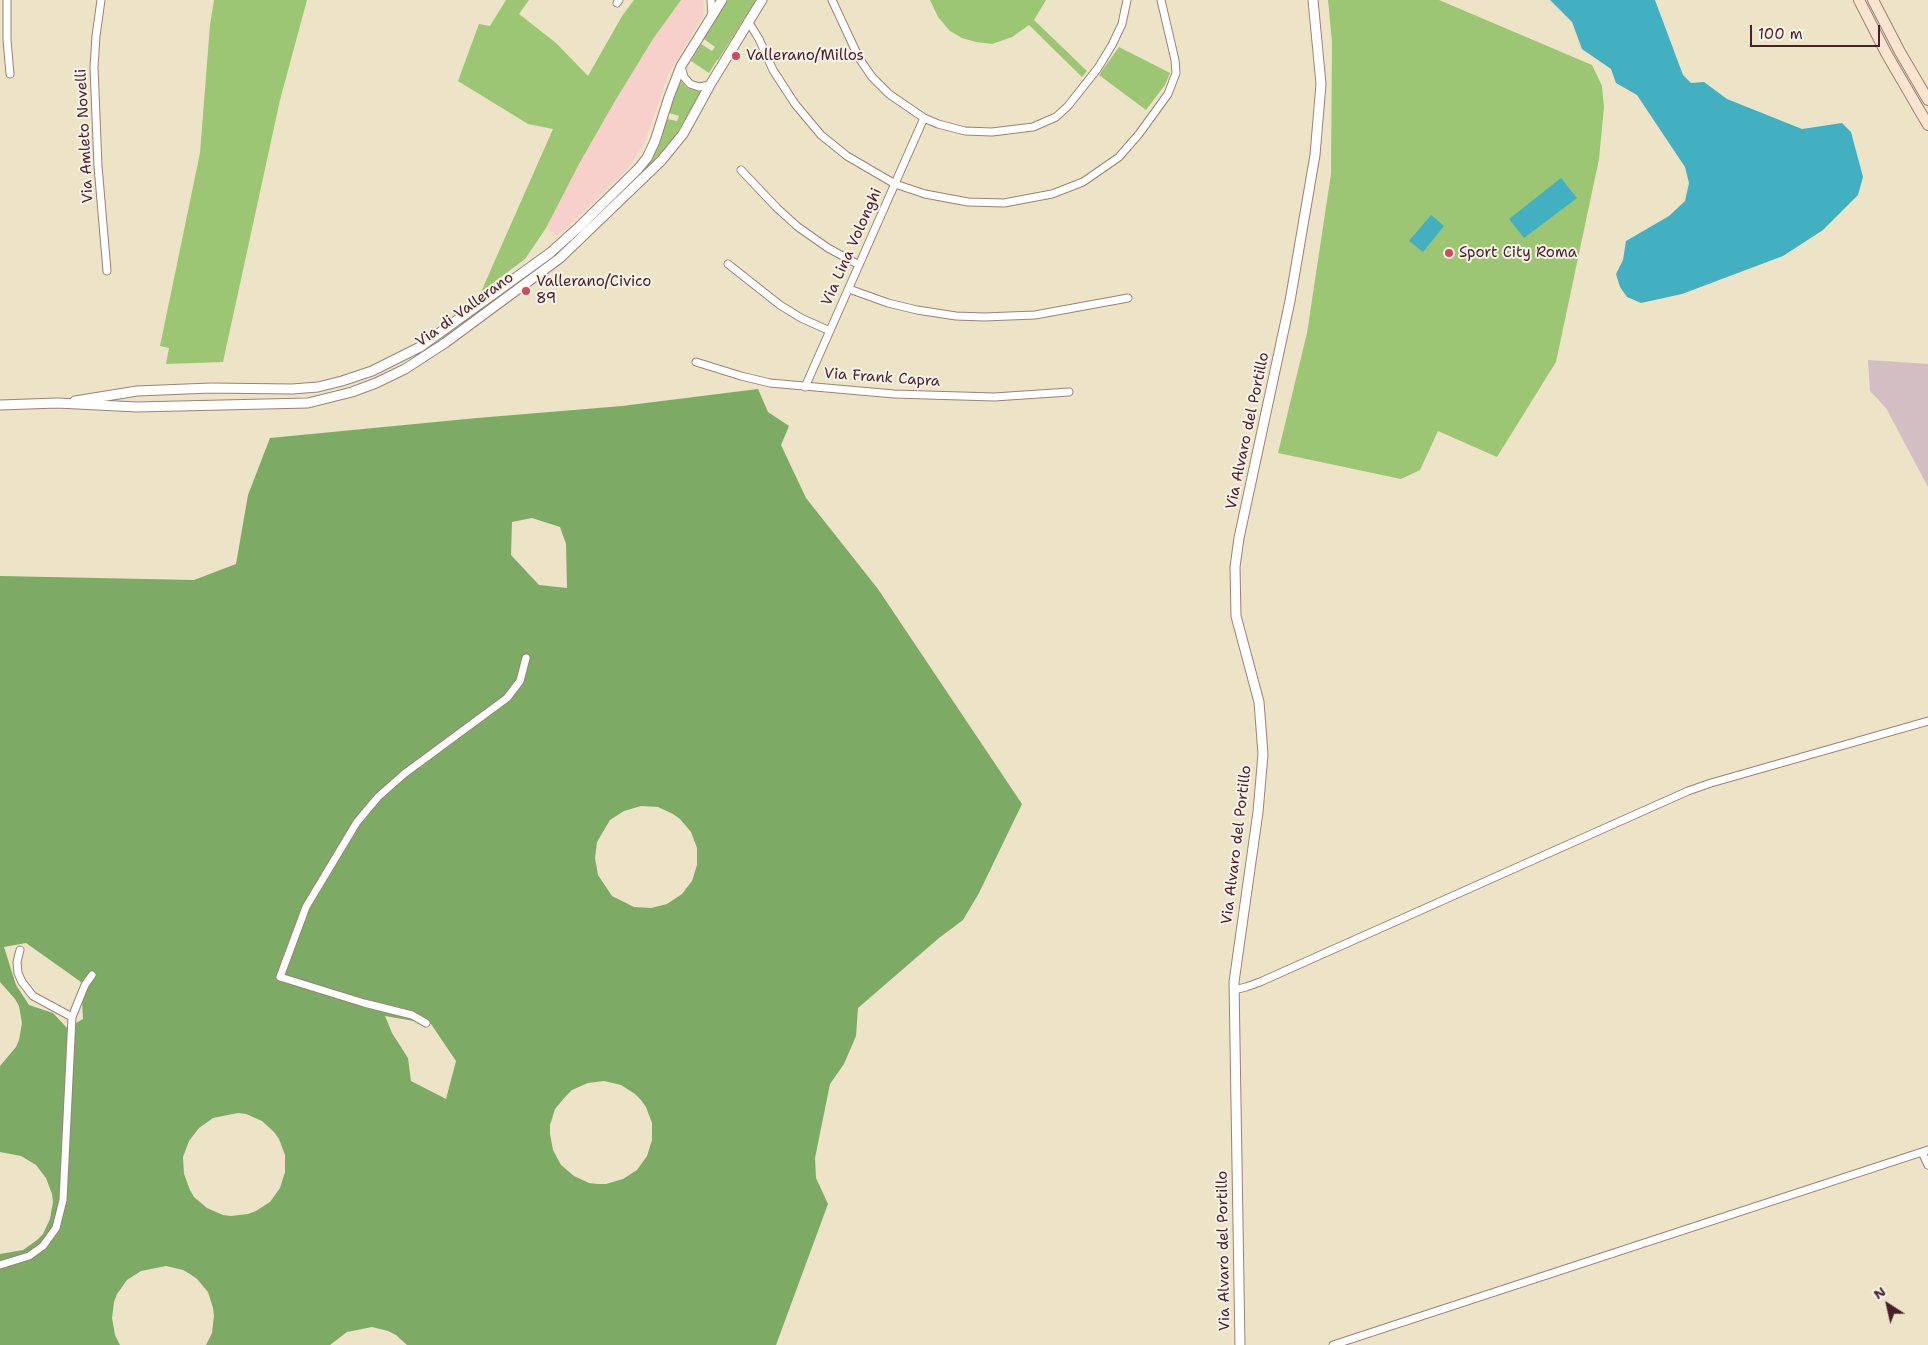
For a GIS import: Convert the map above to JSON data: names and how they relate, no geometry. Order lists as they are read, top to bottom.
{
  "streets": {
    "street": [
      "Via Amleto Novelli",
      "Via Lina Volonghi",
      "Via di Vallerano",
      "Via Frank Capra",
      "Via Alvaro del Portillo"
    ]
  },
  "crossings": [
    ["Via Lina Volonghi", "Via Frank Capra"]
  ],
  "places": ["Vallerano/Millos", "Sport City Roma", "Vallerano/Civico 89"],
  "scale_bar": "100 m",
  "north": "top left"
}
